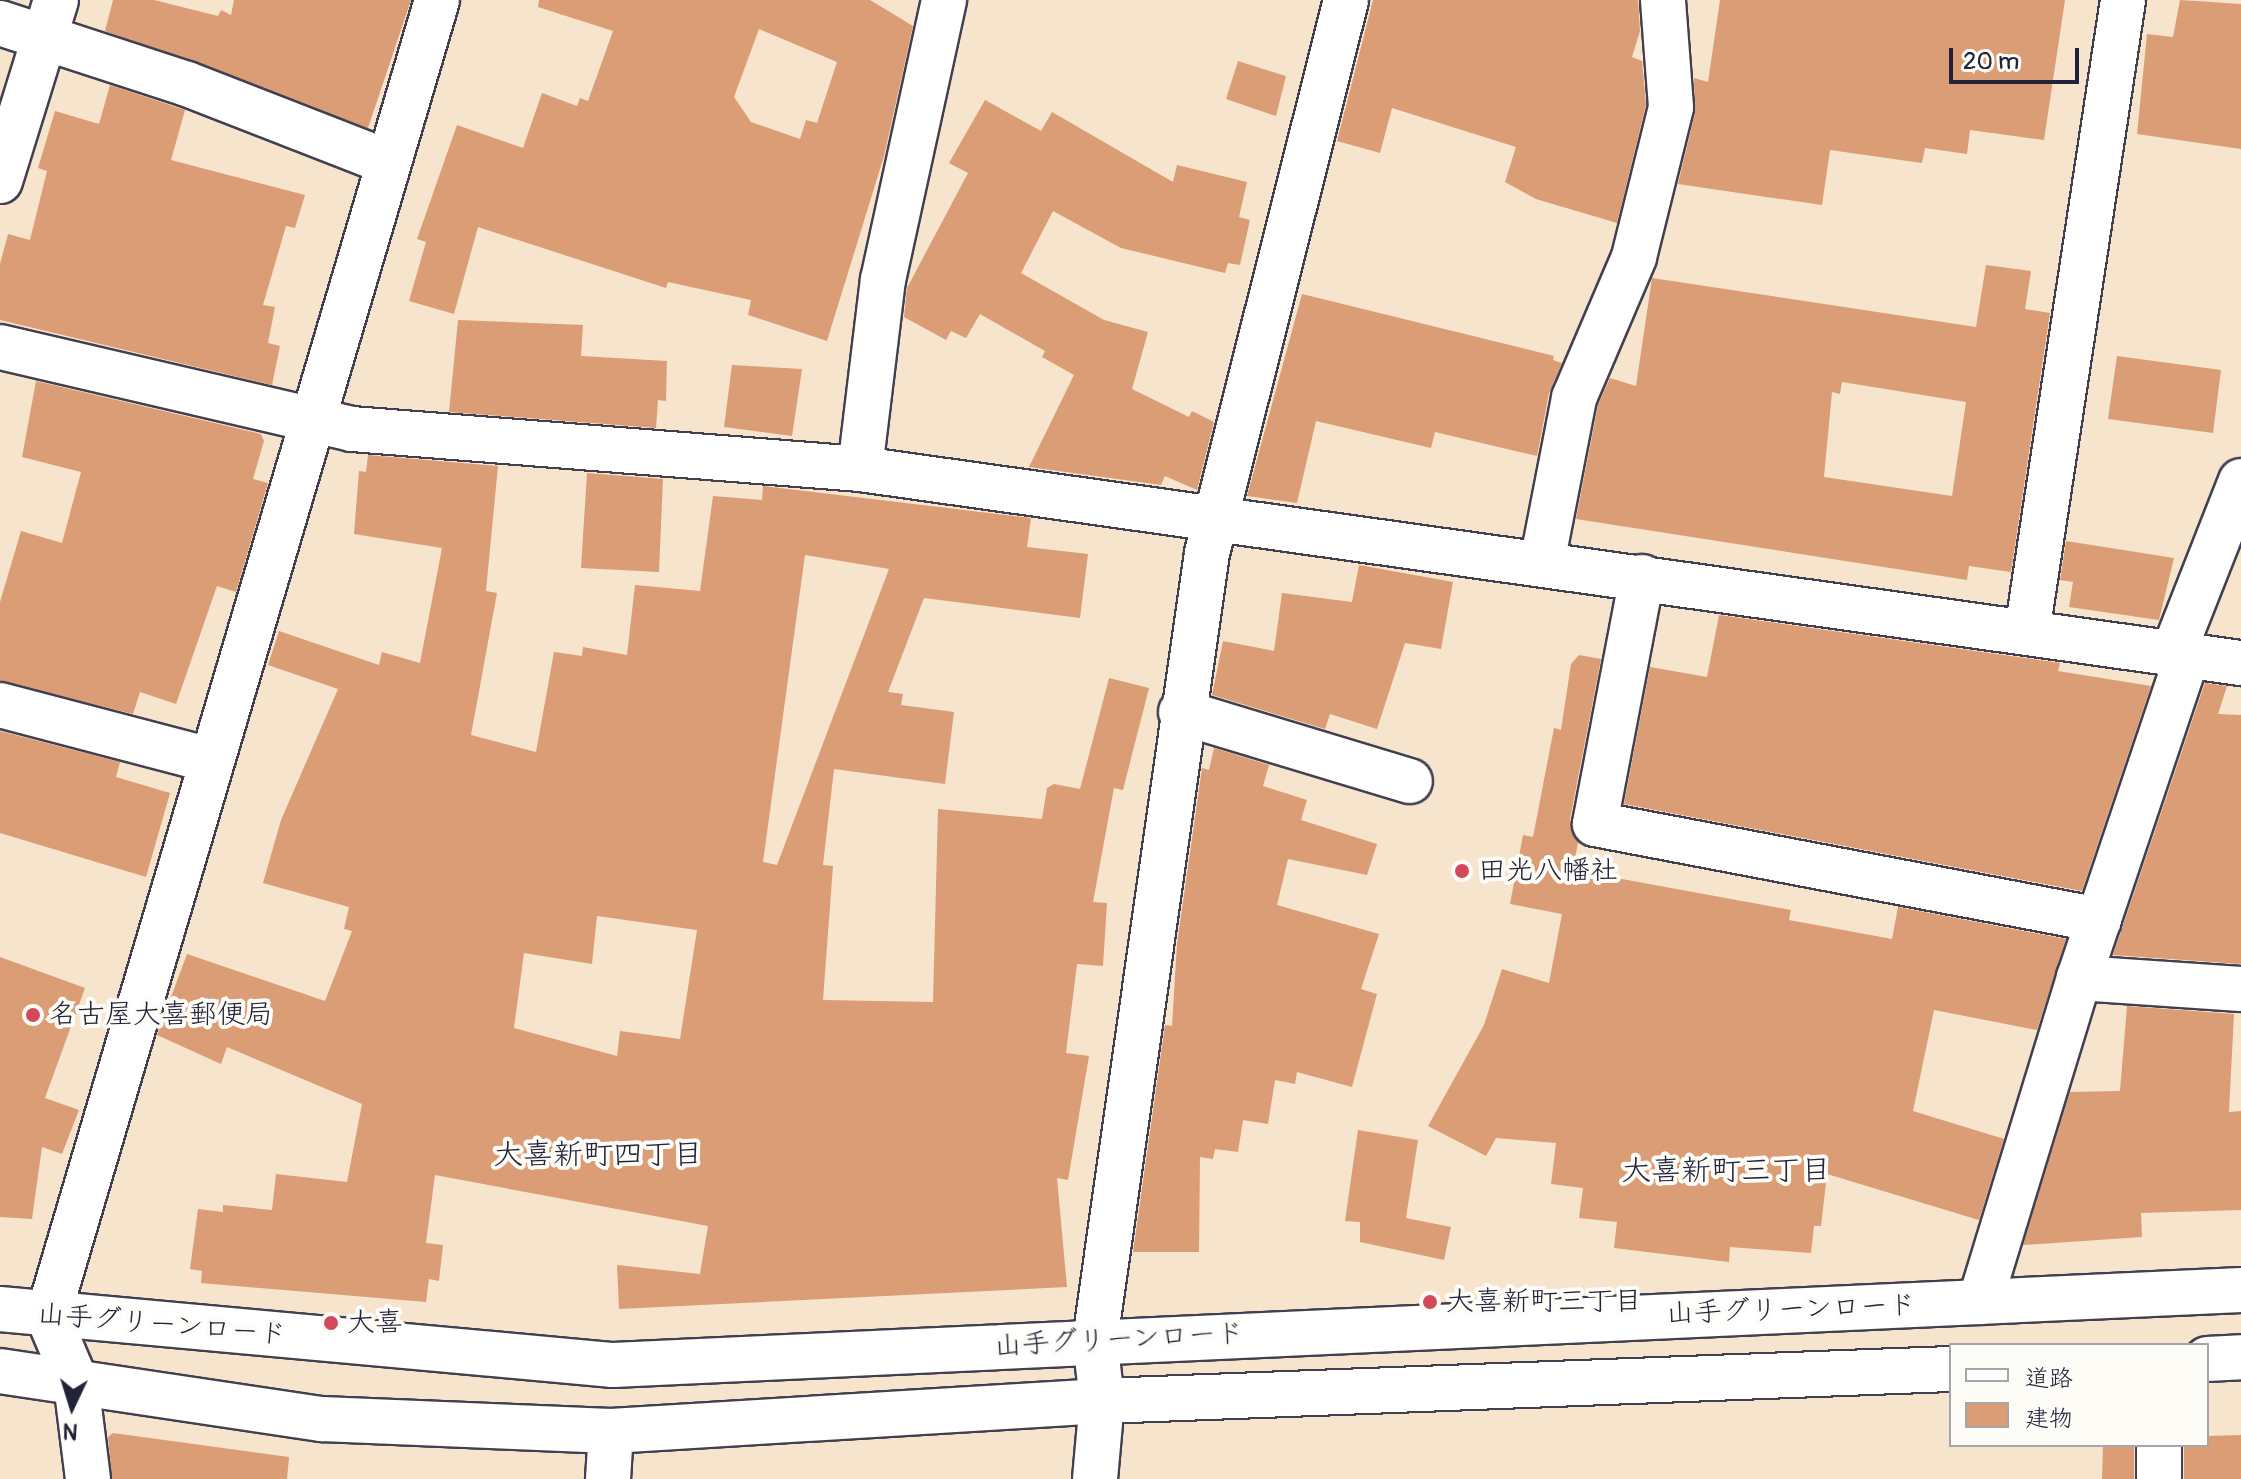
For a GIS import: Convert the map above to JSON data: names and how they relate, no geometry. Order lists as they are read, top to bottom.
{
  "streets": {
    "street": ["山手グリーンロード"]
  },
  "districts": ["大喜新町四丁目", "大喜新町三丁目"],
  "places": [
    "田光八幡社",
    "名古屋大喜郵便局",
    "大喜新町三丁目",
    "大喜"
  ],
  "legend": ["道路", "建物"],
  "scale_bar": "20 m",
  "north": "bottom"
}
